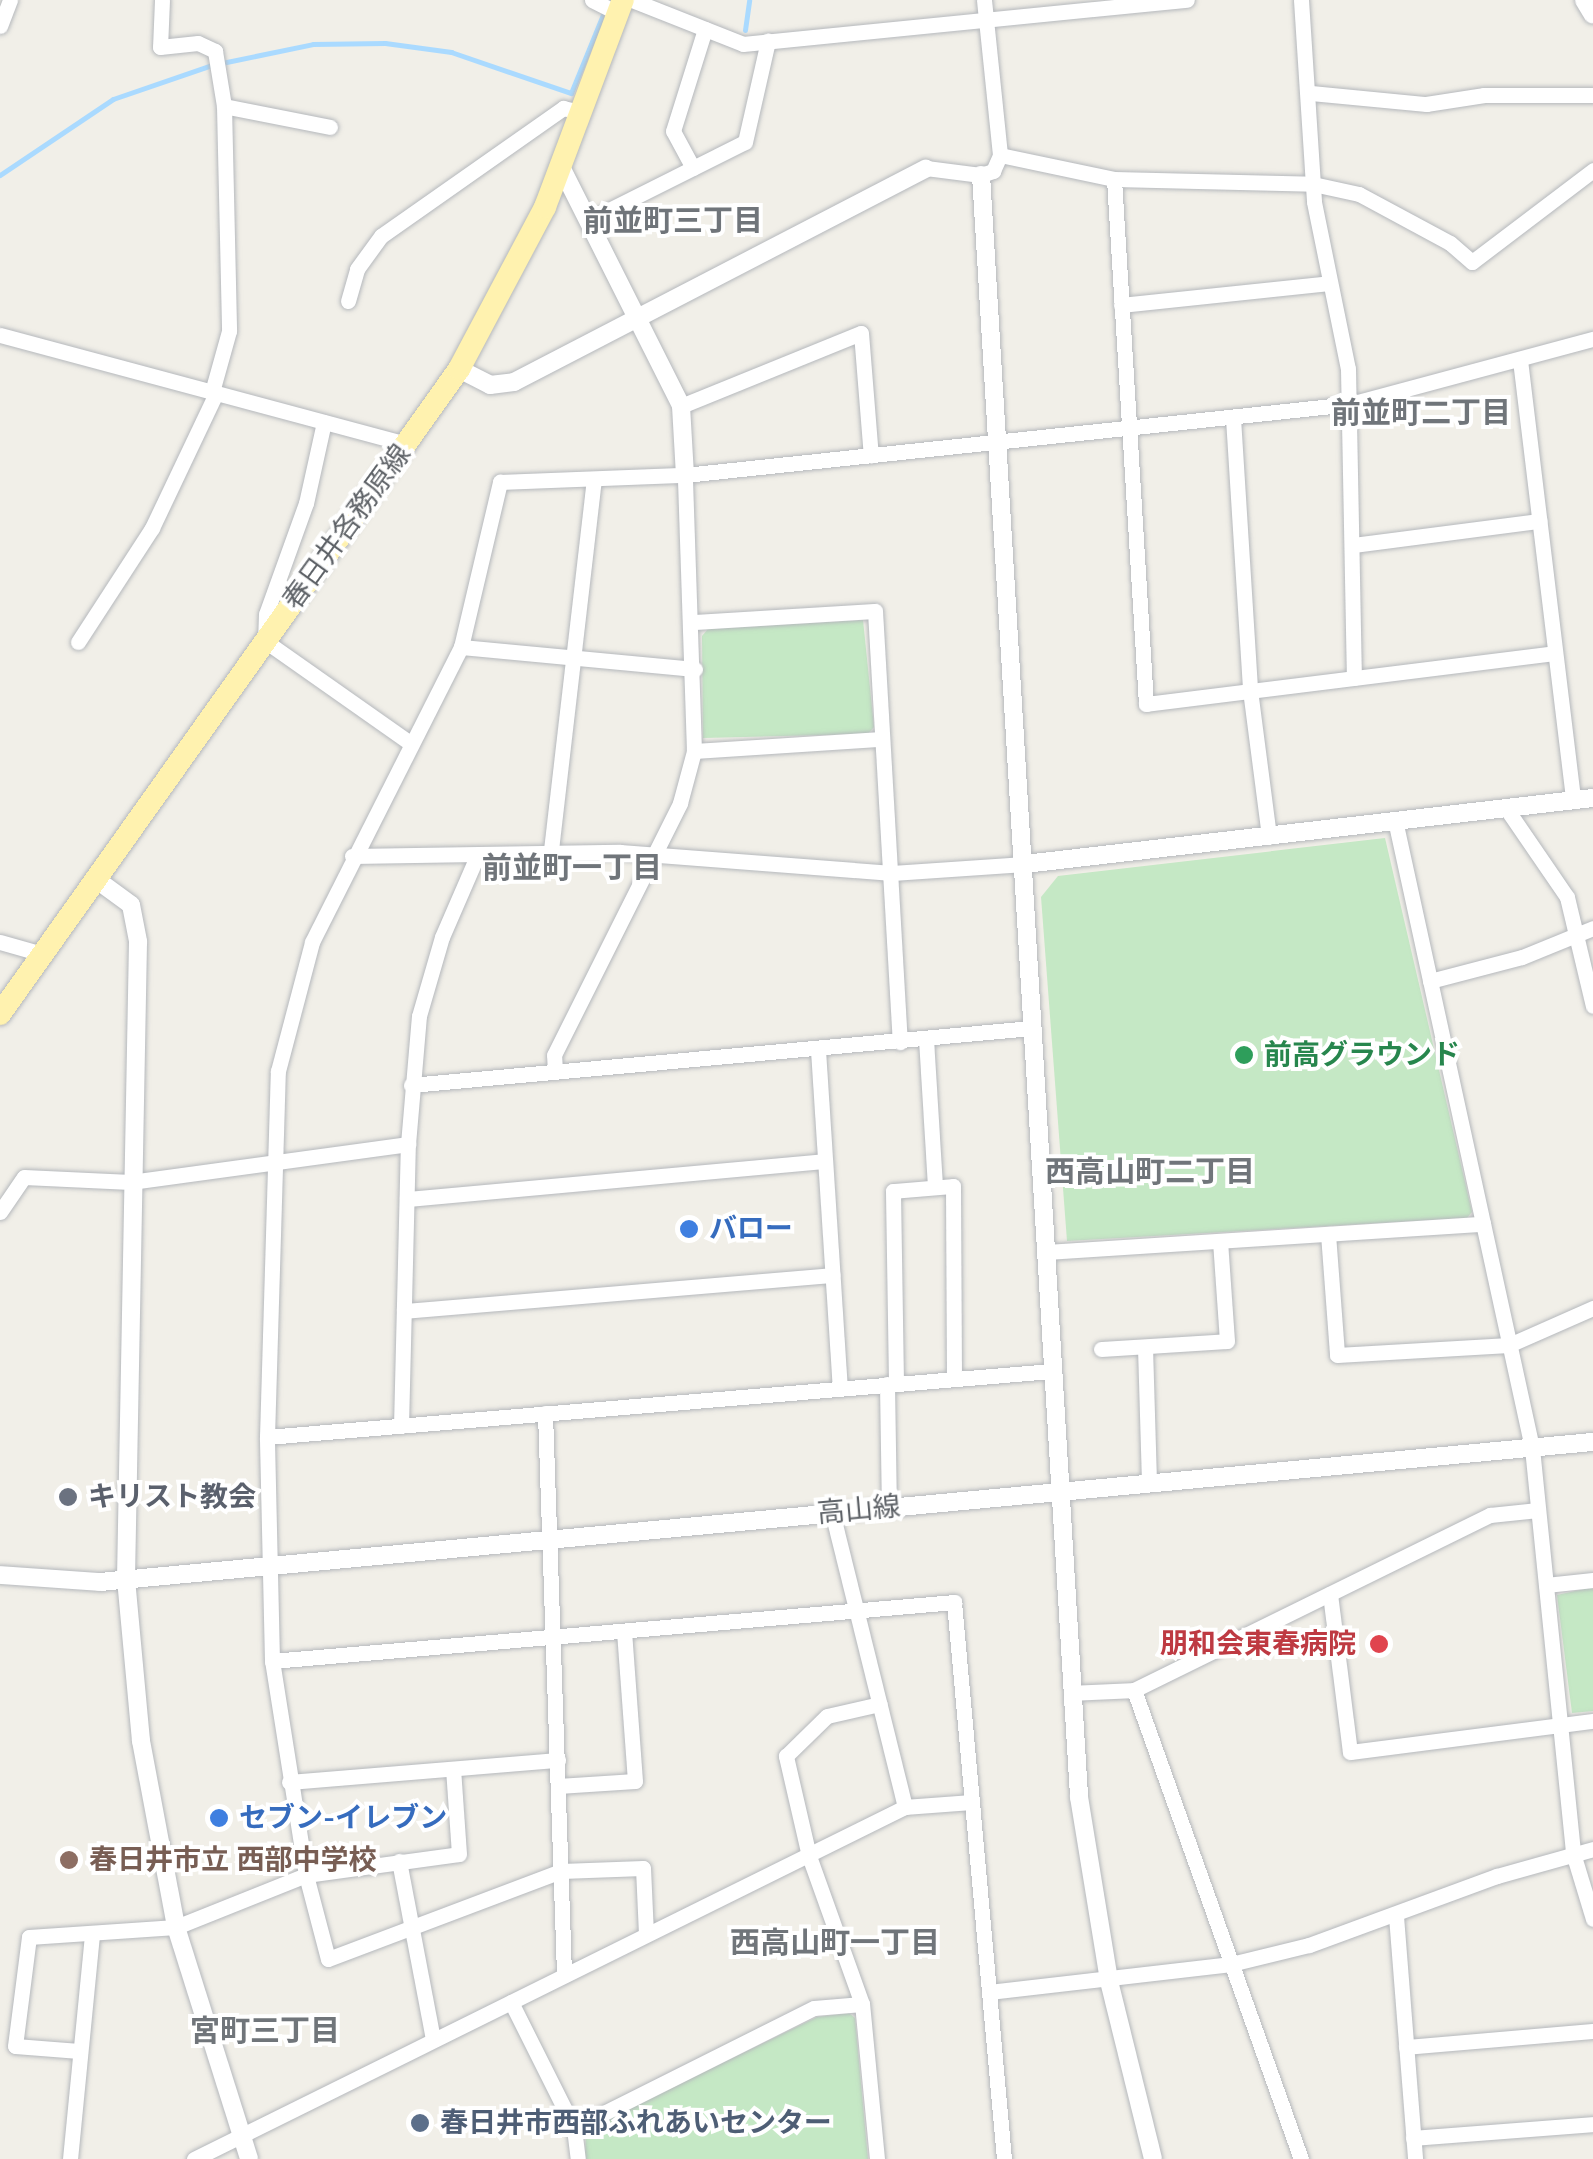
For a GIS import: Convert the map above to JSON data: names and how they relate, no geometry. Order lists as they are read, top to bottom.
{
  "streets": {
    "main road": ["春日井各務原線"],
    "street": ["高山線"]
  },
  "districts": [
    "前並町三丁目",
    "前並町二丁目",
    "前並町一丁目",
    "西高山町二丁目",
    "西高山町一丁目",
    "宮町三丁目"
  ],
  "places": [
    "前高グラウンド",
    "バロー",
    "キリスト教会",
    "朋和会東春病院",
    "セブン-イレブン",
    "春日井市立 西部中学校",
    "春日井市西部ふれあいセンター"
  ]
}
